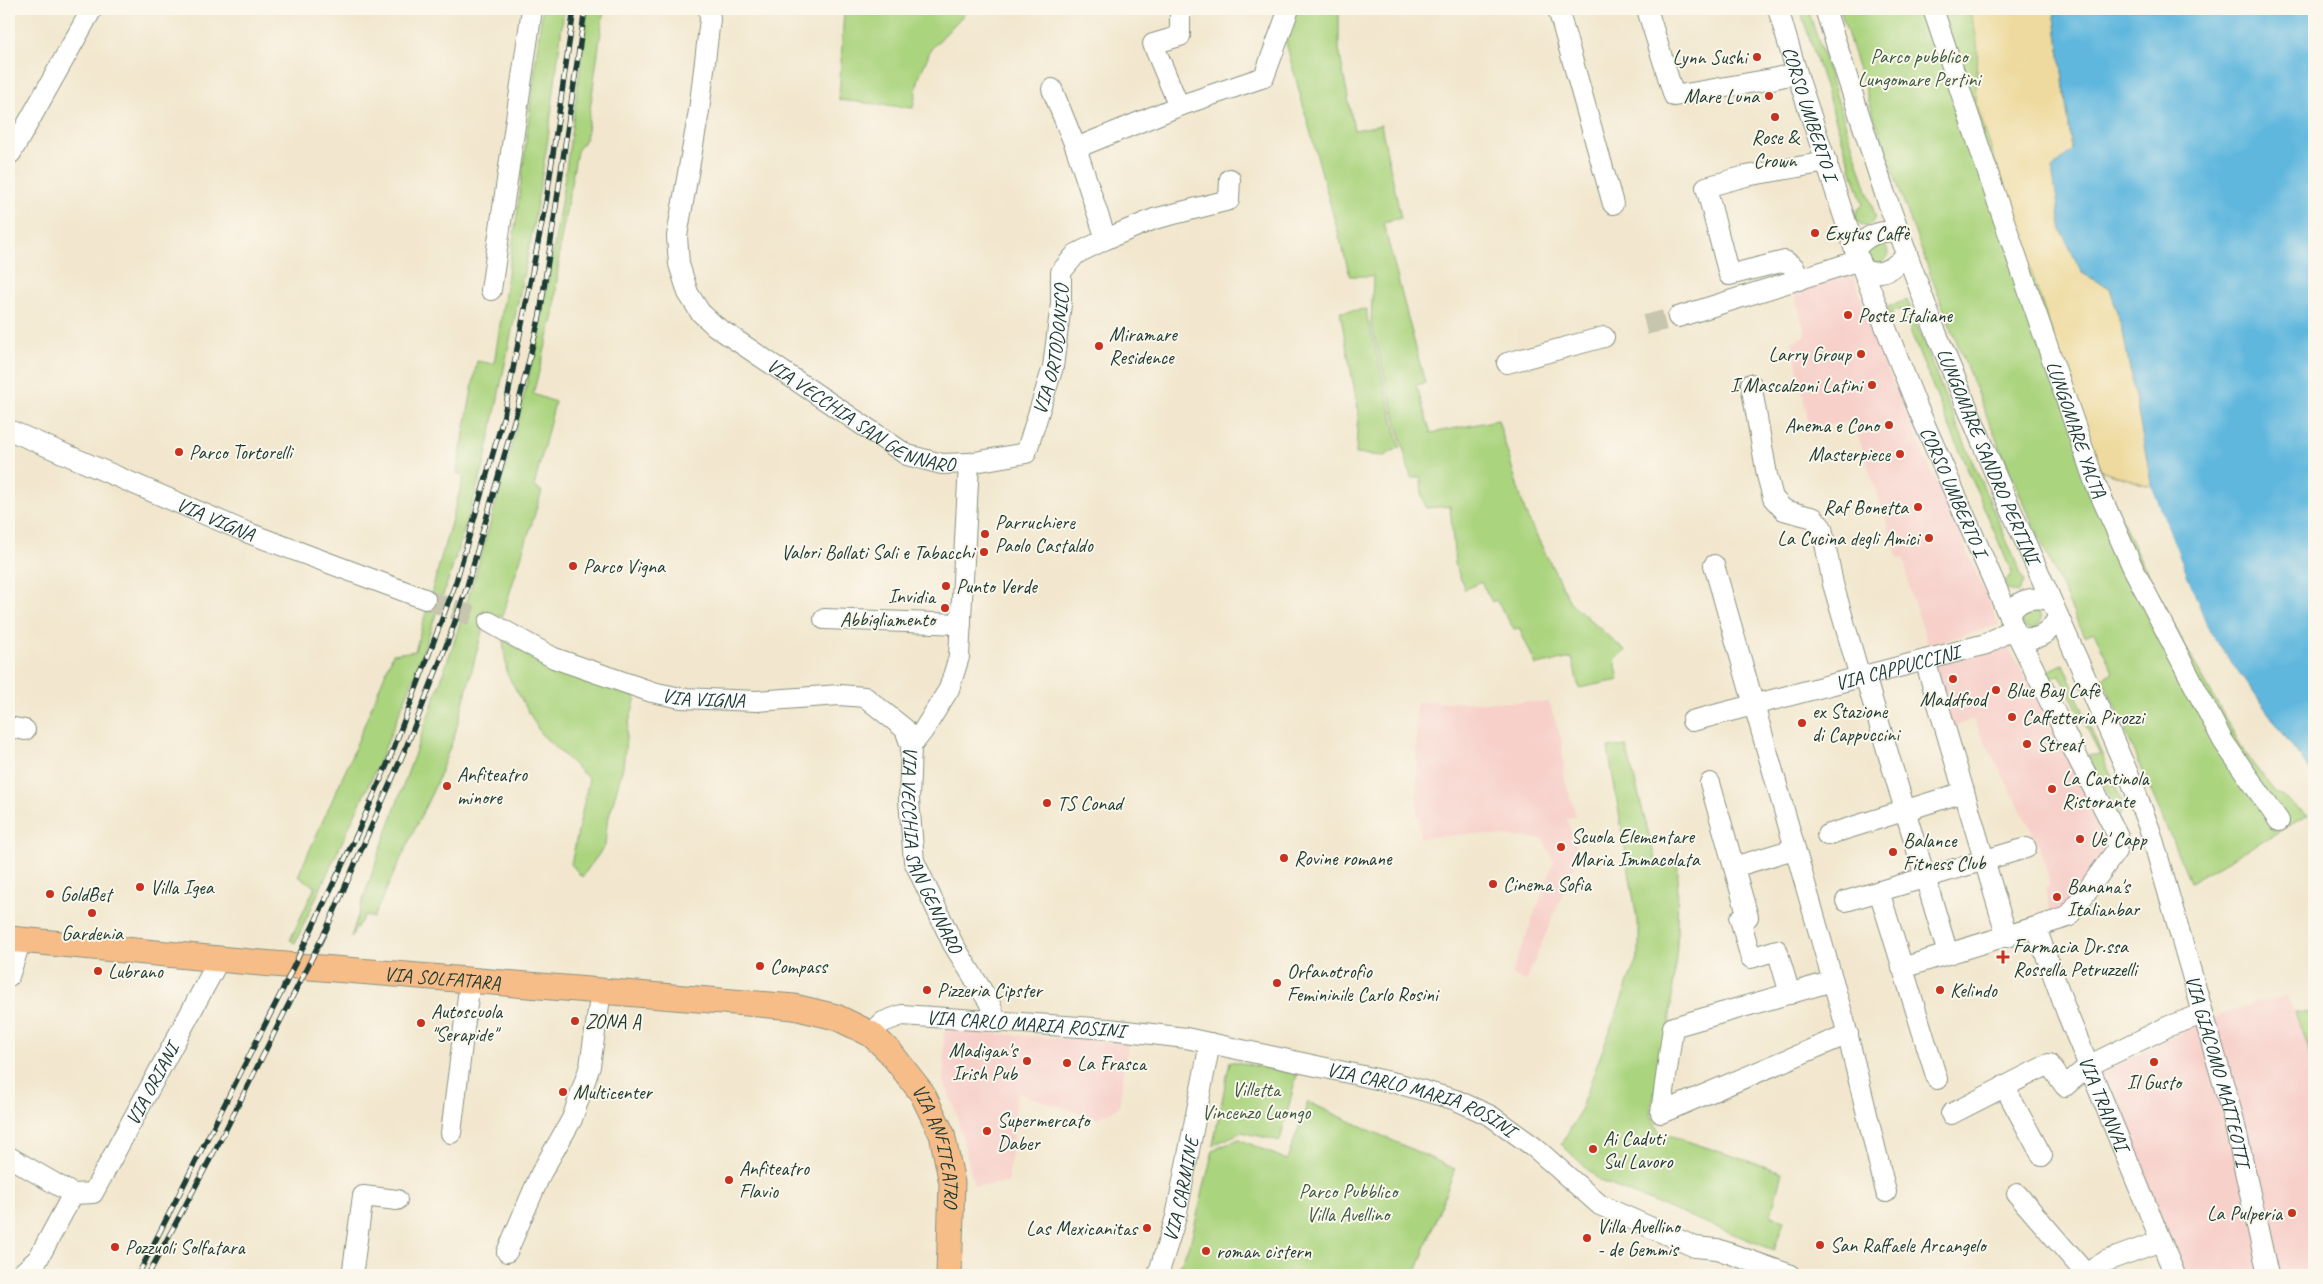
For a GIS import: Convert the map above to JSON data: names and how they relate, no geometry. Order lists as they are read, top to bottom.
{
  "streets": {
    "main road": ["VIA SOLFATARA", "VIA ANFITEATRO"],
    "street": [
      "CORSO UMBERTO I",
      "VIA ORTODONICO",
      "VIA VECCHIA SAN GENNARO",
      "LUNGOMARE YALTA",
      "LUNGOMARE SANDRO PERTINI",
      "VIA VIGNA",
      "VIA CAPPUCCINI",
      "VIA CARLO MARIA ROSINI",
      "VIA GIACOMO MATTEOTTI",
      "VIA ORIANI",
      "VIA TRANVAI",
      "VIA CARMINE"
    ]
  },
  "crossings": [
    ["CORSO UMBERTO I", "LUNGOMARE SANDRO PERTINI"],
    ["CORSO UMBERTO I", "VIA CAPPUCCINI"],
    ["CORSO UMBERTO I", "VIA TRANVAI"],
    ["VIA ORTODONICO", "VIA VECCHIA SAN GENNARO"],
    ["VIA VECCHIA SAN GENNARO", "VIA VIGNA"],
    ["VIA VECCHIA SAN GENNARO", "VIA CARLO MARIA ROSINI"],
    ["LUNGOMARE SANDRO PERTINI", "VIA CAPPUCCINI"],
    ["LUNGOMARE SANDRO PERTINI", "VIA GIACOMO MATTEOTTI"],
    ["VIA SOLFATARA", "VIA CARLO MARIA ROSINI"],
    ["VIA SOLFATARA", "VIA ORIANI"],
    ["VIA SOLFATARA", "VIA ANFITEATRO"],
    ["VIA CARLO MARIA ROSINI", "VIA ANFITEATRO"],
    ["VIA CARLO MARIA ROSINI", "VIA CARMINE"]
  ],
  "parks": ["Parco pubblico Lungomare Pertini", "Villetta Vincenzo Luongo", "Parco Pubblico Villa Avellino"],
  "places": {
    "other": [
      "Lynn Sushi",
      "Mare Luna",
      "Rose & Crown",
      "Exytus Caffè",
      "Poste Italiane",
      "Miramare Residence",
      "Larry Group",
      "I Mascalzoni Latini",
      "Anema e Cono",
      "Parco Tortorelli",
      "Masterpiece",
      "Raf Bonetta",
      "Parruchiere Paolo Castaldo",
      "La Cucina degli Amici",
      "Valori Bollati Sali e Tabacchi",
      "Parco Vigna",
      "Punto Verde",
      "Invidia Abbigliamento",
      "Maddfood",
      "Blue Bay Cafè",
      "Caffetteria Pirozzi",
      "ex Stazione di Cappuccini",
      "Streat",
      "Anfiteatro minore",
      "La Cantinola Ristorante",
      "TS Conad",
      "Ue' Capp",
      "Scuola Elementare Maria Immacolata",
      "Balance Fitness Club",
      "Rovine romane",
      "Cinema Sofia",
      "Villa Igea",
      "GoldBet",
      "Banana's Italianbar",
      "Gardenia",
      "Compass",
      "Lubrano",
      "Orfanotrofio Femininile Carlo Rosini",
      "Pizzeria Cipster",
      "Kelindo",
      "ZONA A",
      "Autoscuola \"Serapide\"",
      "Madigan's Irish Pub",
      "Il Gusto",
      "La Frasca",
      "Multicenter",
      "Supermercato Daber",
      "Ai Caduti Sul Lavoro",
      "Anfiteatro Flavio",
      "La Pulperia",
      "Las Mexicanitas",
      "Villa Avellino - de Gemmis",
      "San Raffaele Arcangelo",
      "Pozzuoli Solfatara",
      "roman cistern"
    ],
    "health": ["Farmacia Dr.ssa Rossella Petruzzelli"]
  }
}
